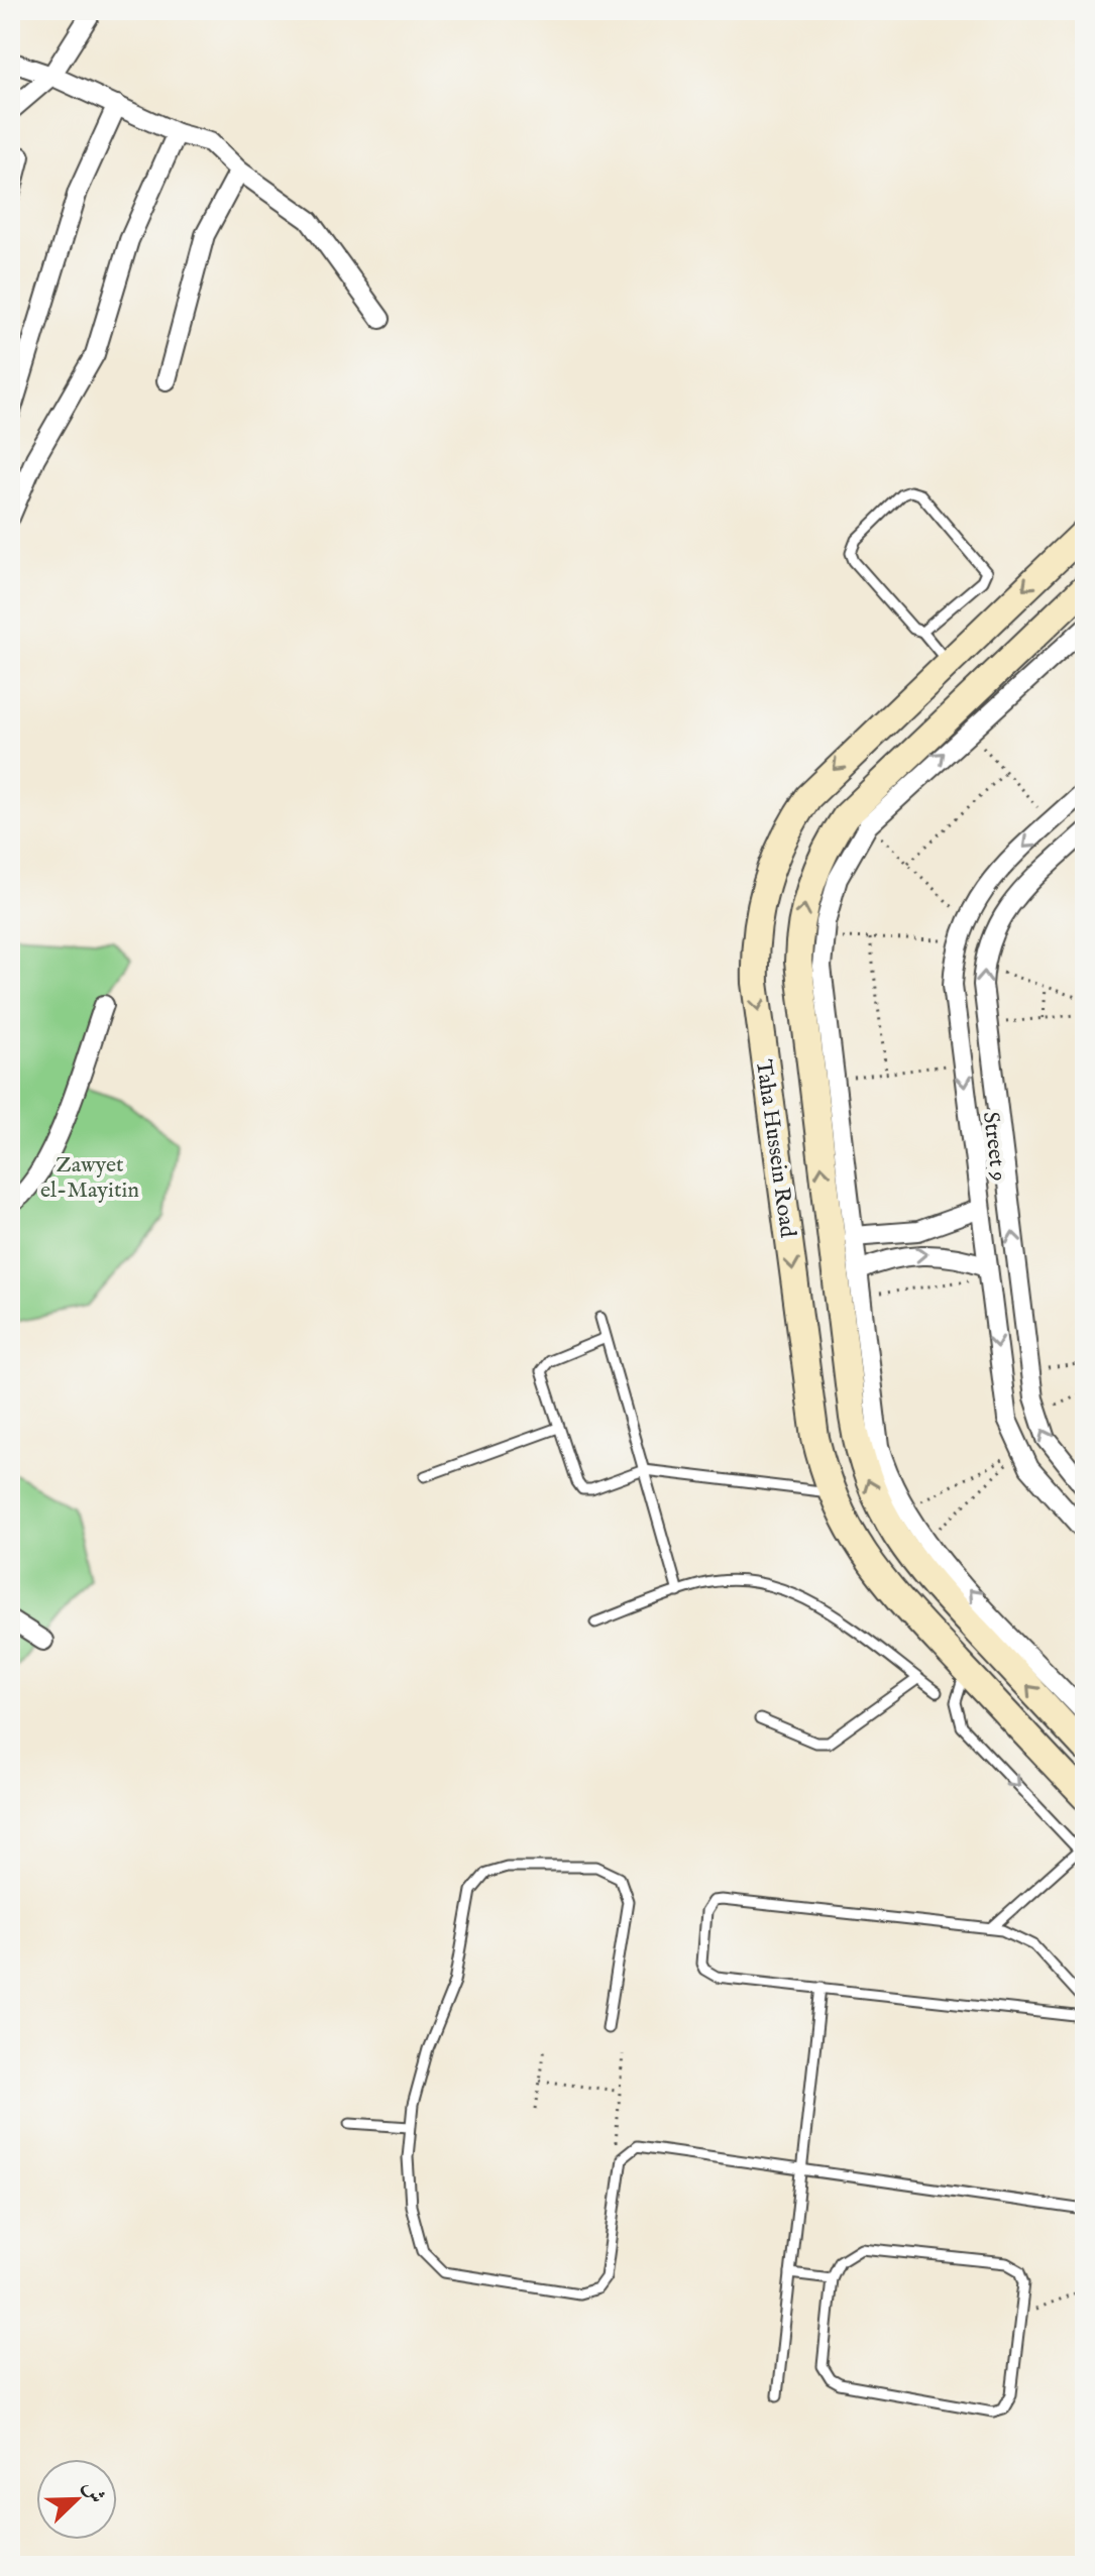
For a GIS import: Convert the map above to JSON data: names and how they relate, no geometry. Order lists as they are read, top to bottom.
{
  "streets": {
    "main road": ["Taha Hussein Road"],
    "street": ["Street 9"]
  },
  "parks": ["Zawyet el-Mayitin"],
  "north": "top right"
}
